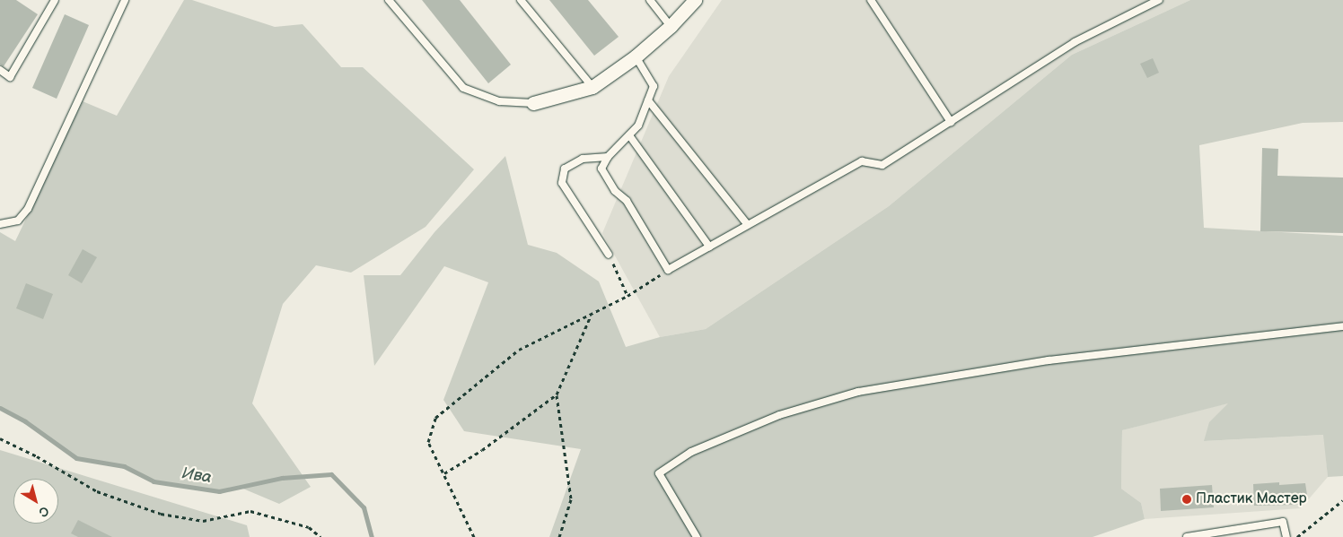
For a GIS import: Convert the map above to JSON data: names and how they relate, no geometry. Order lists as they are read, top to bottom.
{
  "water": ["Ива"],
  "places": ["Пластик Мастер"],
  "north": "bottom right"
}
